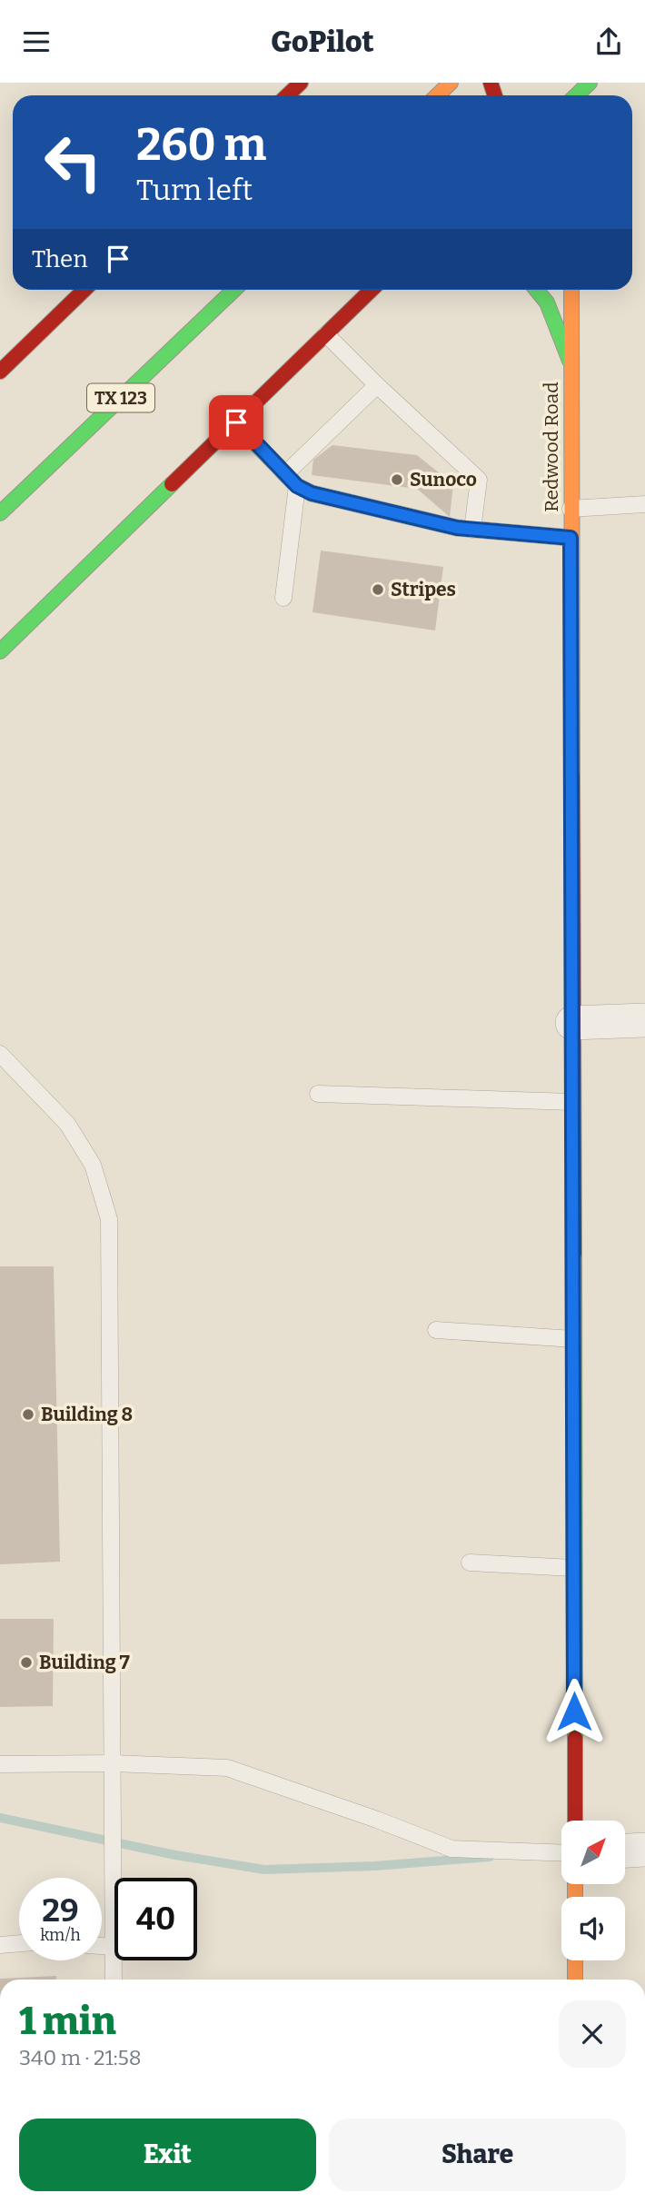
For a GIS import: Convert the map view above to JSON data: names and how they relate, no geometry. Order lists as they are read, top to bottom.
{
  "streets": {
    "street": ["TX 123", "Redwood Road"]
  },
  "places": [
    "Sunoco",
    "Stripes",
    "Building 8",
    "Building 7"
  ],
  "north": "top right",
  "page": {
    "header": "GoPilot",
    "turn": ["260 m", "Turn left"],
    "then": "Then",
    "speed": "29 km/h",
    "limit": "40",
    "heading": ["1 min", "340 m · 21:58"],
    "buttons": ["Exit", "Share"]
  }
}
